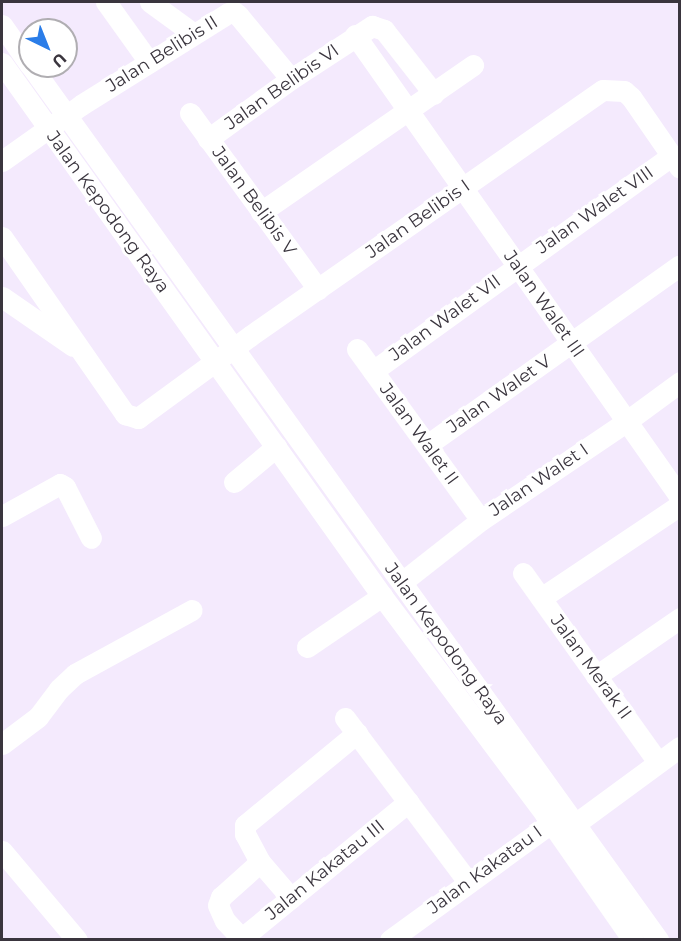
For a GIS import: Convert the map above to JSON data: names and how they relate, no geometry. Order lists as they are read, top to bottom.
{
  "streets": {
    "street": [
      "Jalan Belibis II",
      "Jalan Belibis VI",
      "Jalan Belibis V",
      "Jalan Walet VIII",
      "Jalan Kepodong Raya",
      "Jalan Belibis I",
      "Jalan Walet III",
      "Jalan Walet VII",
      "Jalan Walet V",
      "Jalan Walet II",
      "Jalan Walet I",
      "Jalan Merak II",
      "Jalan Kakatau III",
      "Jalan Kakatau I"
    ]
  },
  "crossings": [
    ["Jalan Belibis II", "Jalan Belibis VI"],
    ["Jalan Belibis II", "Jalan Kepodong Raya"],
    ["Jalan Belibis VI", "Jalan Belibis V"],
    ["Jalan Belibis VI", "Jalan Walet III"],
    ["Jalan Belibis V", "Jalan Belibis I"],
    ["Jalan Walet VIII", "Jalan Belibis I"],
    ["Jalan Walet VIII", "Jalan Walet III"],
    ["Jalan Walet VIII", "Jalan Walet VII"],
    ["Jalan Kepodong Raya", "Jalan Belibis I"],
    ["Jalan Kepodong Raya", "Jalan Walet I"],
    ["Jalan Kepodong Raya", "Jalan Kakatau I"],
    ["Jalan Belibis I", "Jalan Walet III"],
    ["Jalan Walet III", "Jalan Walet VII"],
    ["Jalan Walet III", "Jalan Walet V"],
    ["Jalan Walet III", "Jalan Walet I"],
    ["Jalan Walet VII", "Jalan Walet II"],
    ["Jalan Walet V", "Jalan Walet II"],
    ["Jalan Walet II", "Jalan Walet I"]
  ],
  "north": "bottom right"
}
